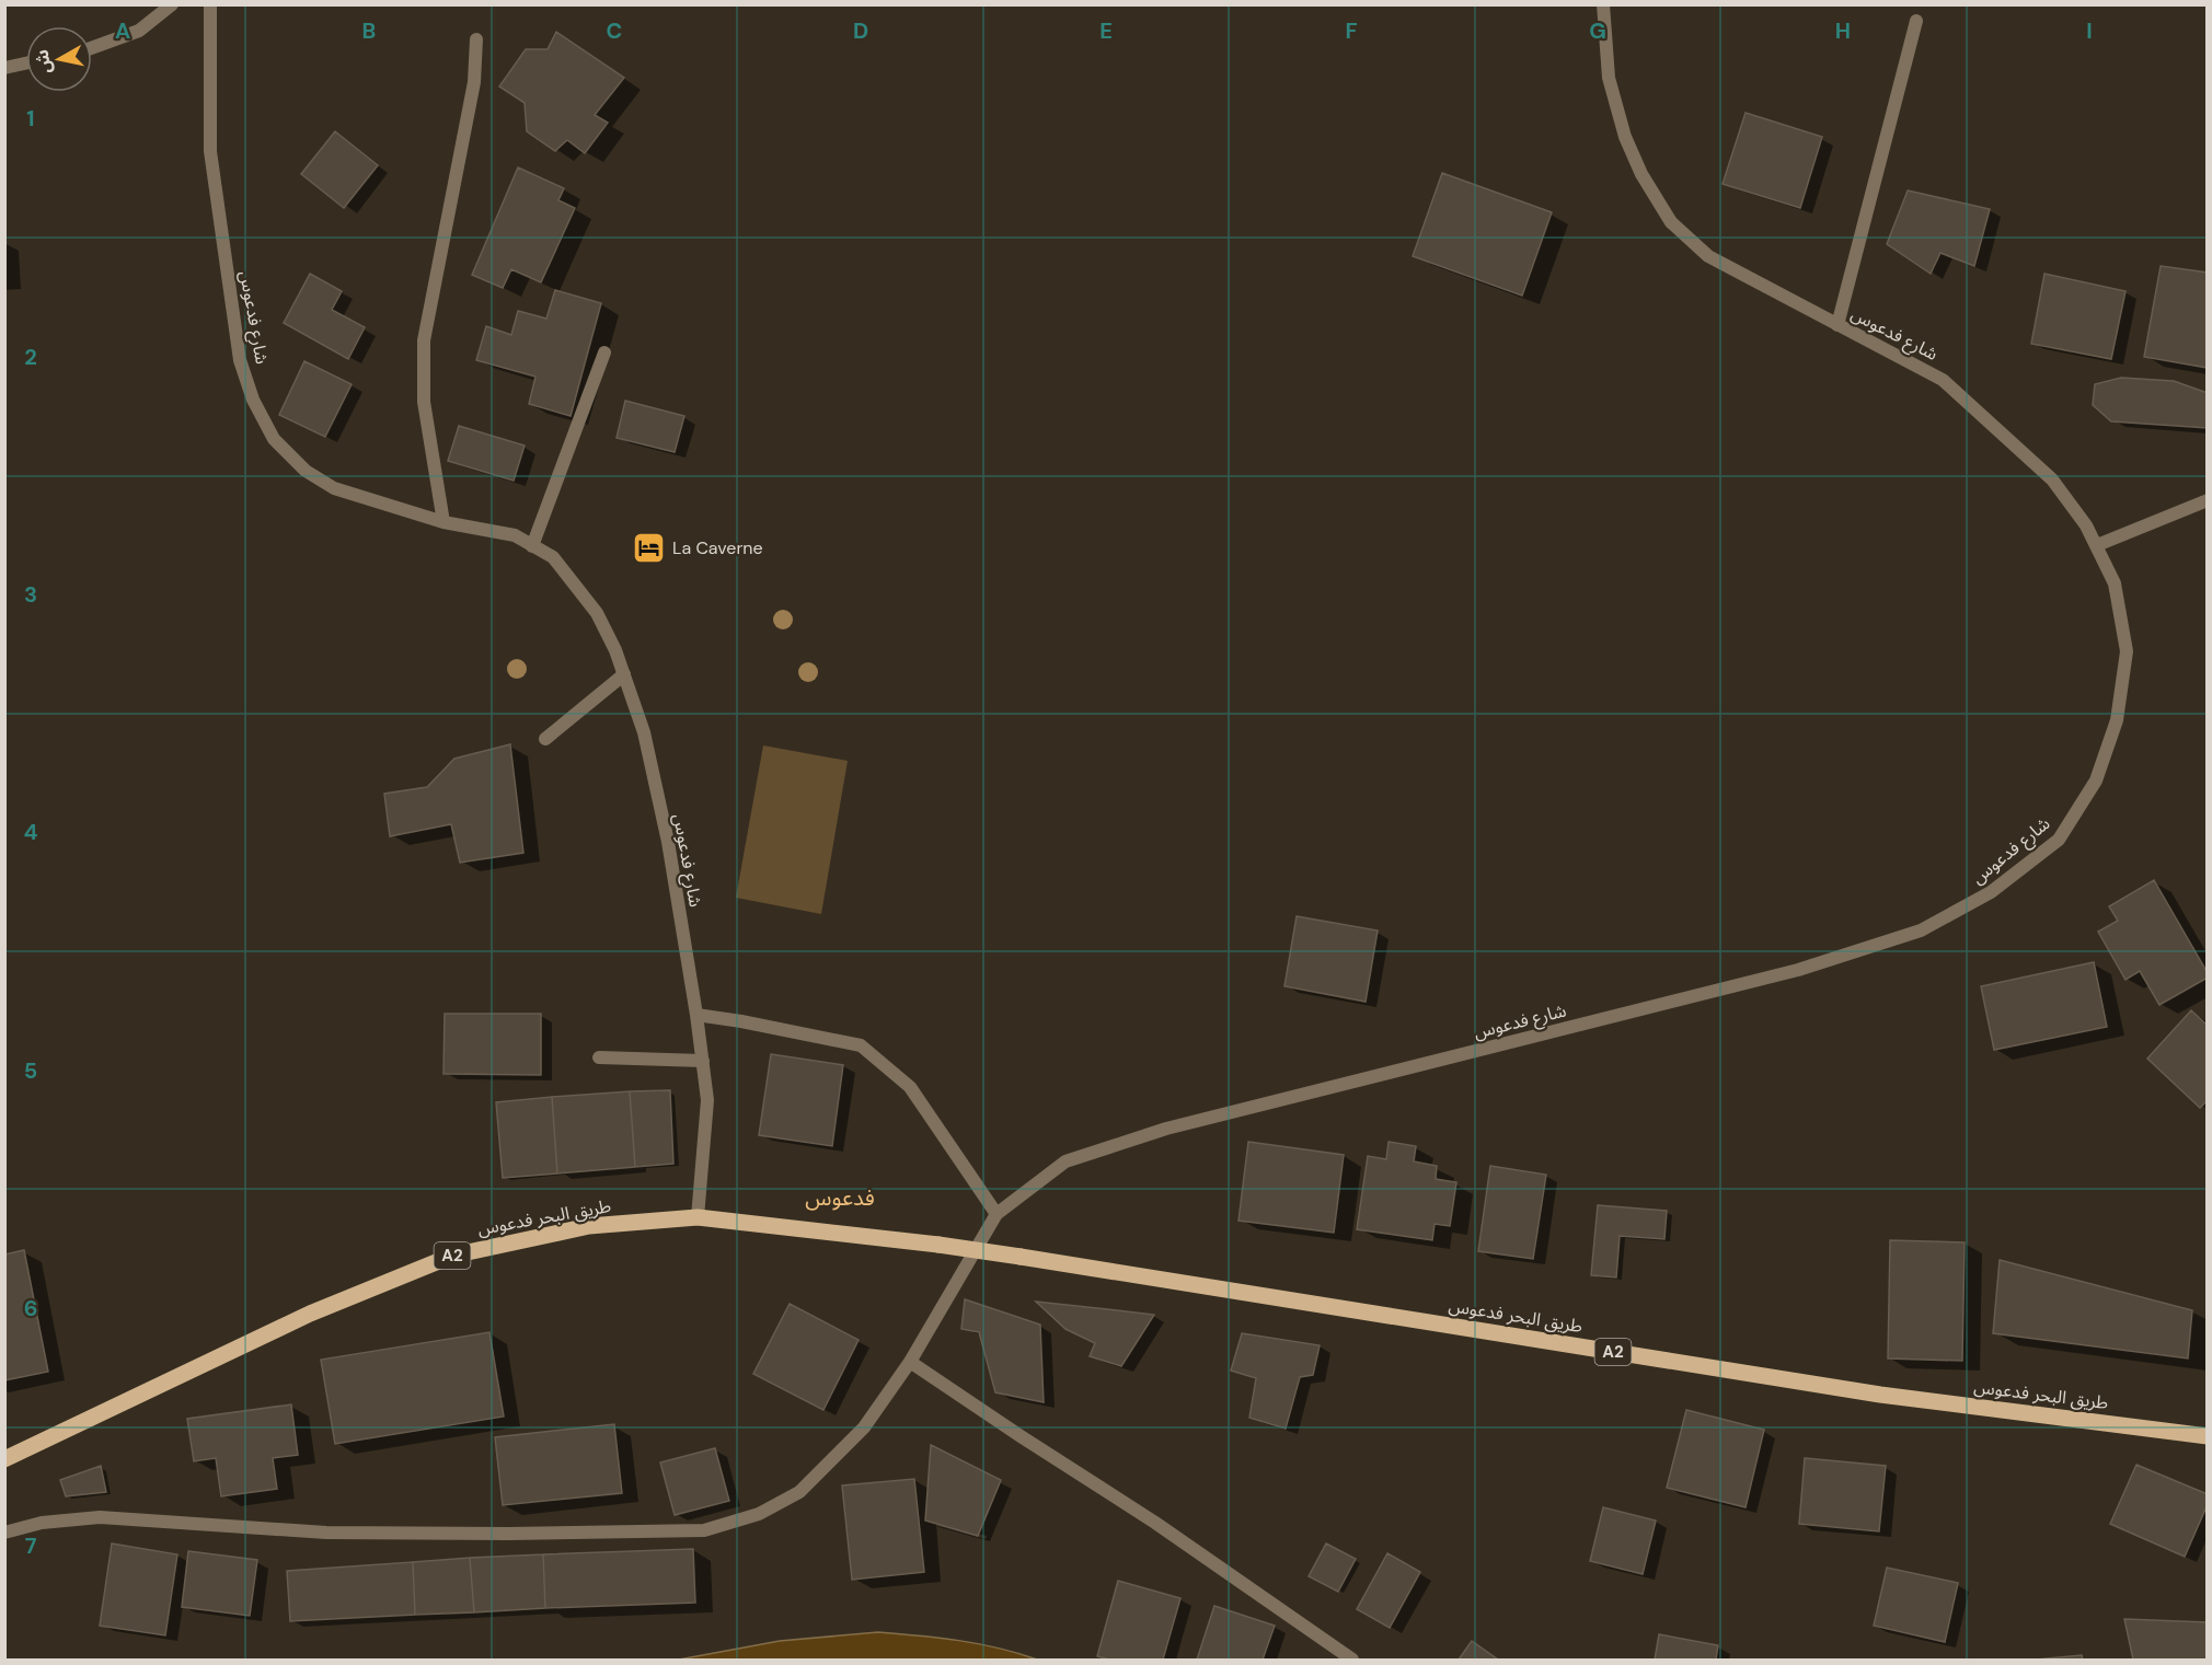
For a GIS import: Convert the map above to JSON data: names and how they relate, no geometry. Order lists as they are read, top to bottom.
{
  "streets": {
    "main road": ["طريق البحر فدعوس", "A2"],
    "street": ["شارع فدعوس"]
  },
  "crossings": [
    ["شارع فدعوس", "طريق البحر فدعوس"]
  ],
  "districts": ["فدعوس"],
  "places": {
    "hotel": ["La Caverne"]
  },
  "north": "left",
  "grid": {
    "columns": [
      "A",
      "B",
      "C",
      "D",
      "E",
      "F",
      "G",
      "H",
      "I"
    ],
    "rows": [
      "1",
      "2",
      "3",
      "4",
      "5",
      "6",
      "7"
    ]
  }
}
